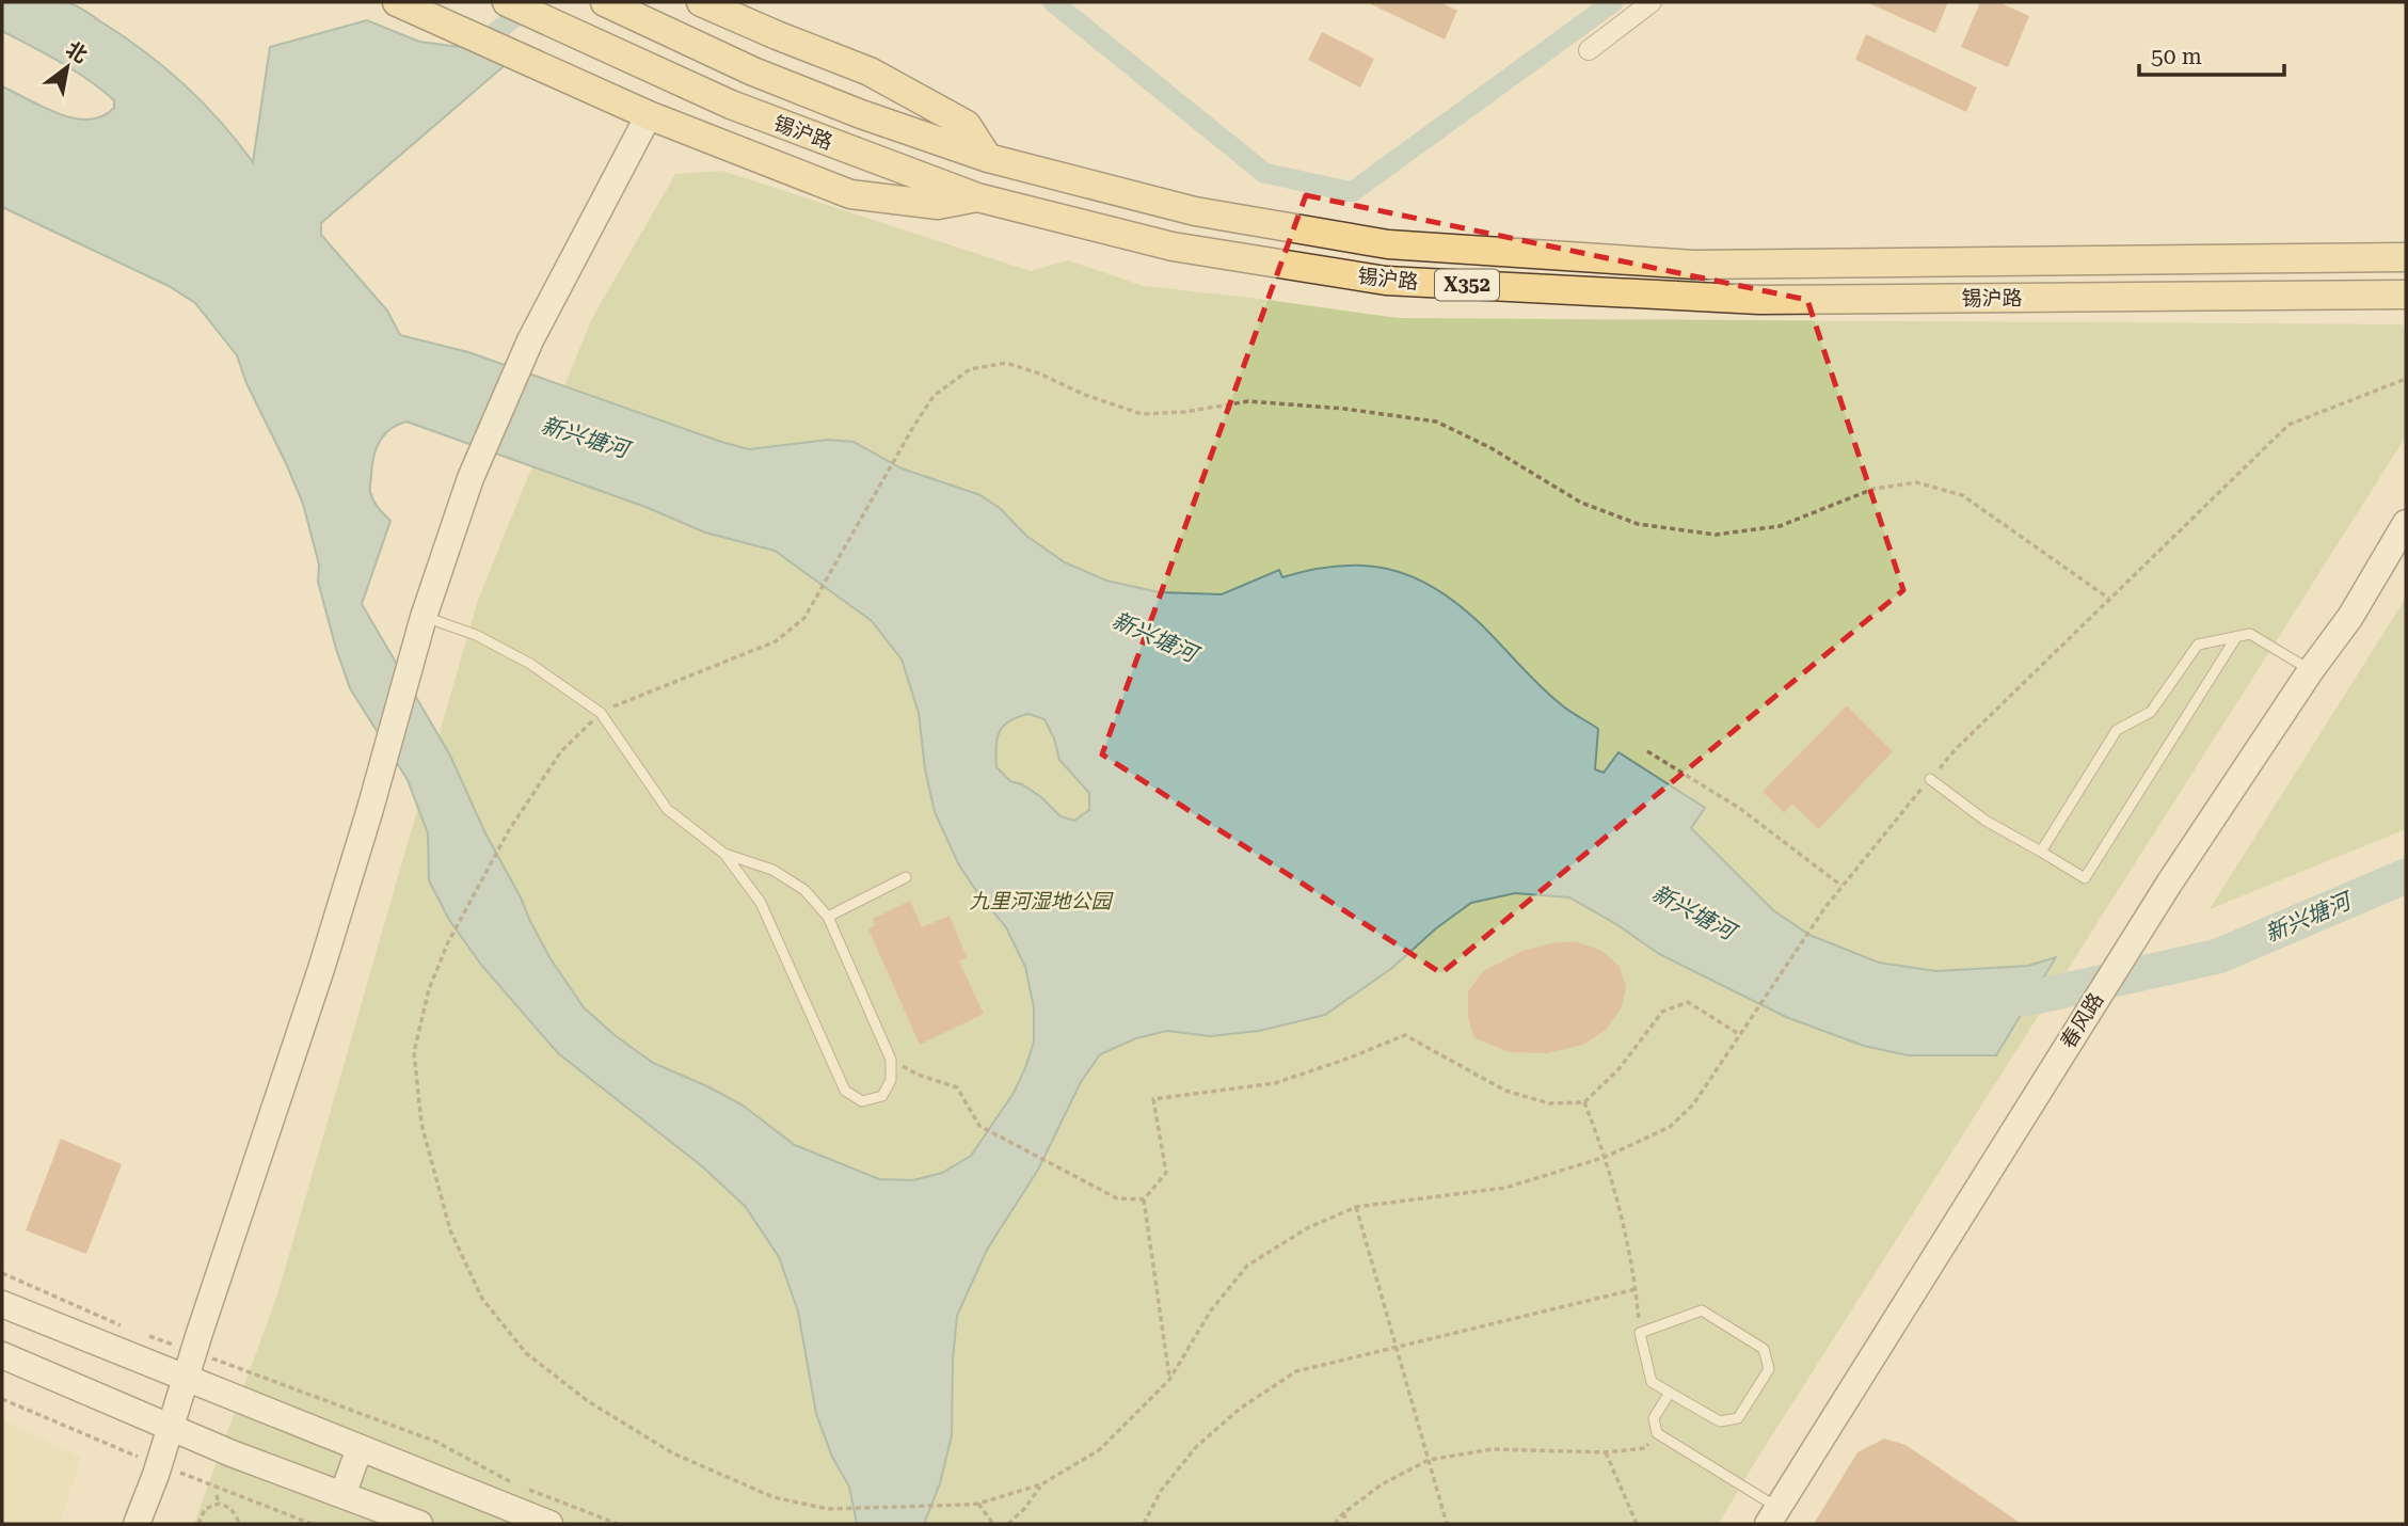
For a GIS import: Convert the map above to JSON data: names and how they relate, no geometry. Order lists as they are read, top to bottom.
{
  "streets": {
    "main road": ["锡沪路", "X352", "春风路"]
  },
  "water": ["新兴塘河"],
  "parks": ["九里河湿地公园"],
  "scale_bar": "50 m",
  "north": "top right"
}
